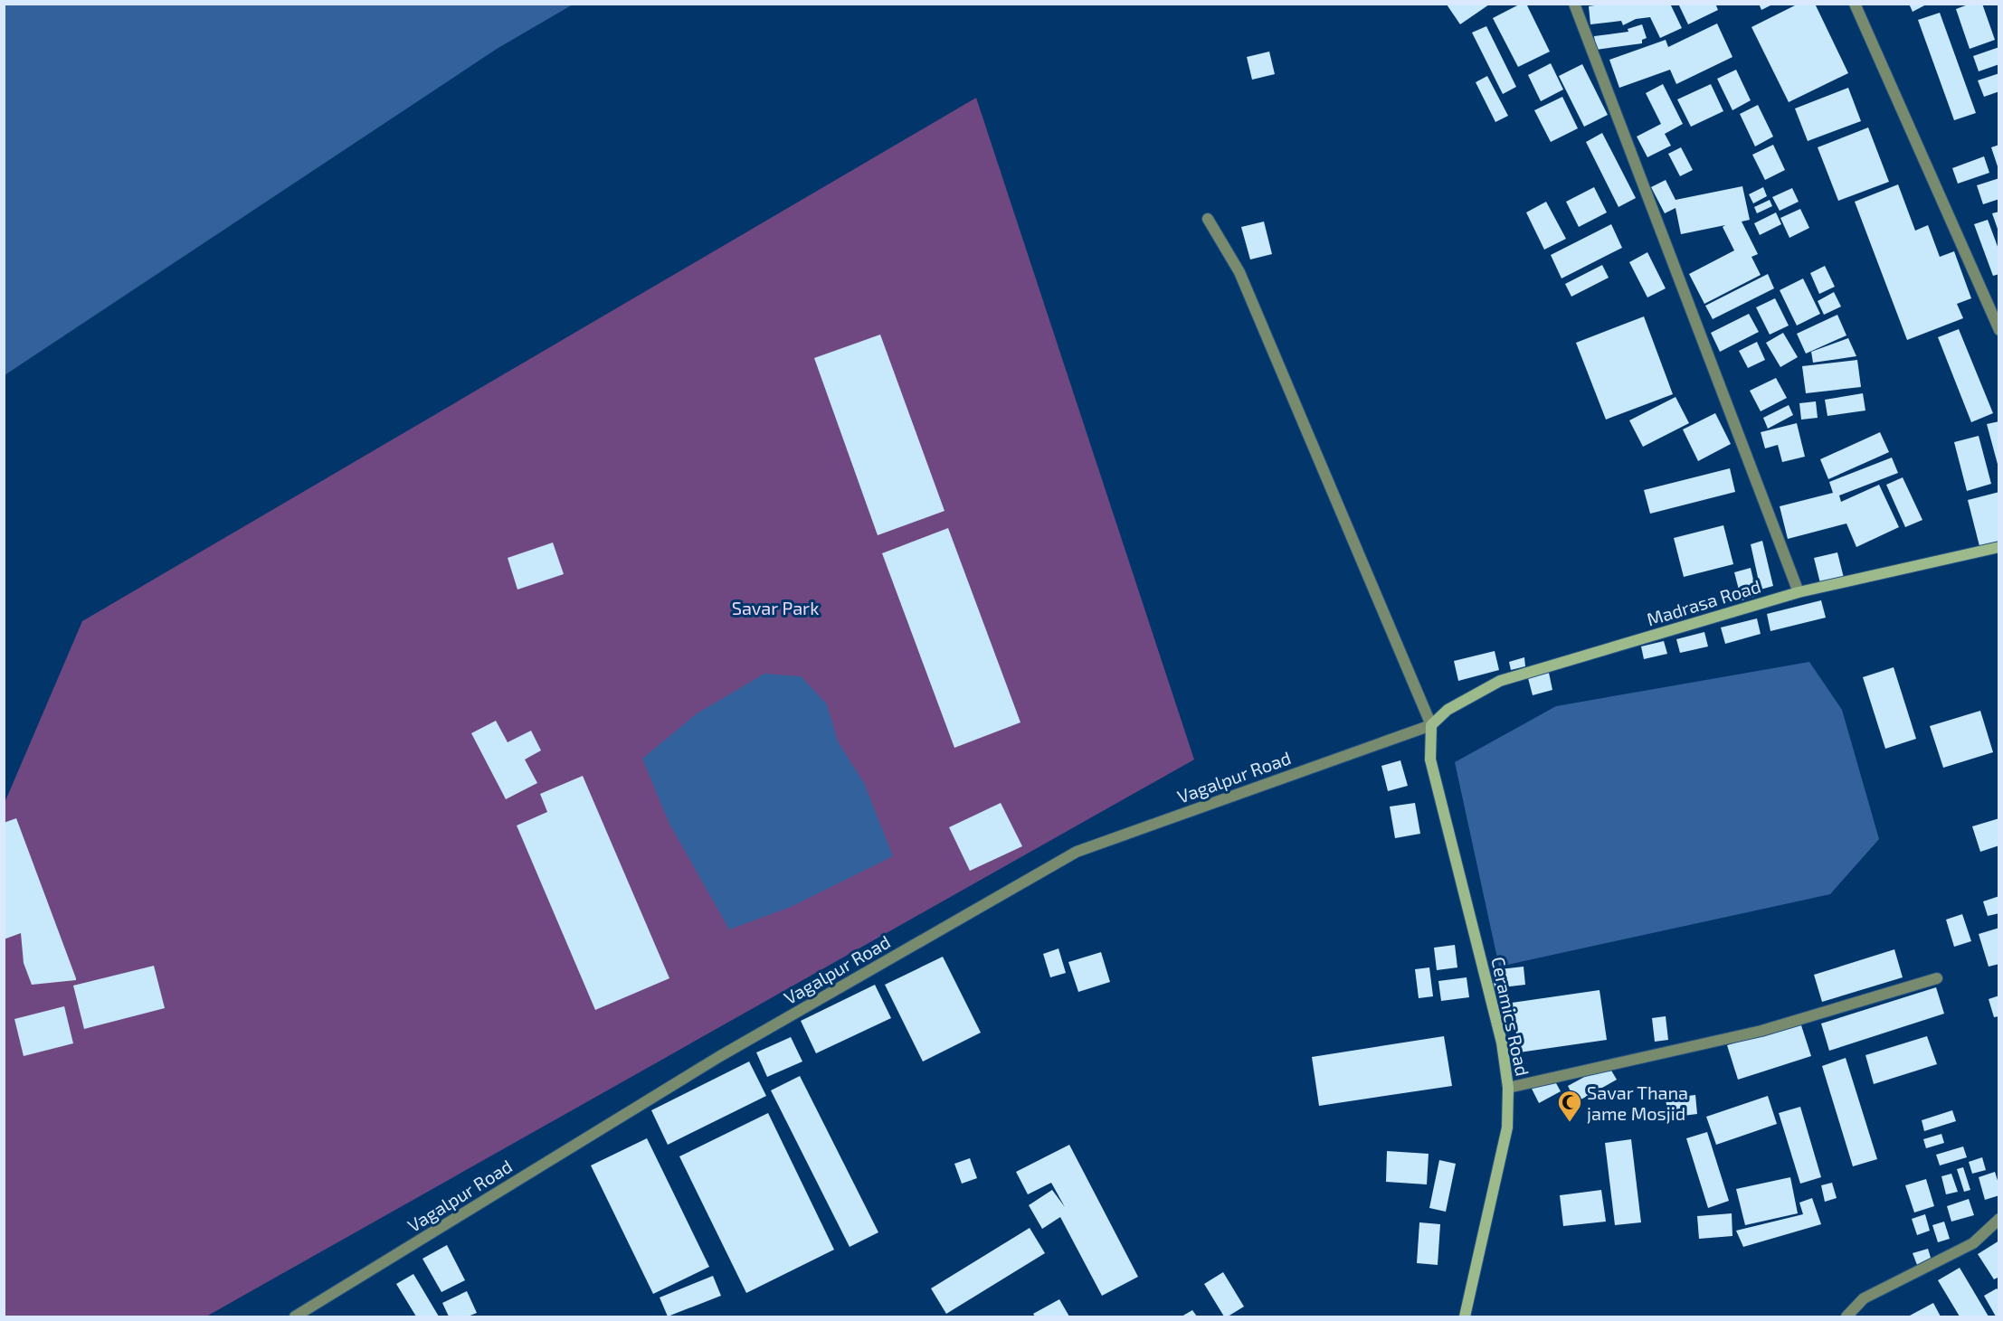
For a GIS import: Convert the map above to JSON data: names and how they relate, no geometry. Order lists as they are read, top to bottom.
{
  "streets": {
    "street": ["Madrasa Road", "Vagalpur Road", "Ceramics Road"]
  },
  "crossings": [
    ["Madrasa Road", "Vagalpur Road"],
    ["Madrasa Road", "Ceramics Road"],
    ["Vagalpur Road", "Ceramics Road"]
  ],
  "parks": ["Savar Park"],
  "places": {
    "mosque": ["Savar Thana jame Mosjid"]
  }
}
